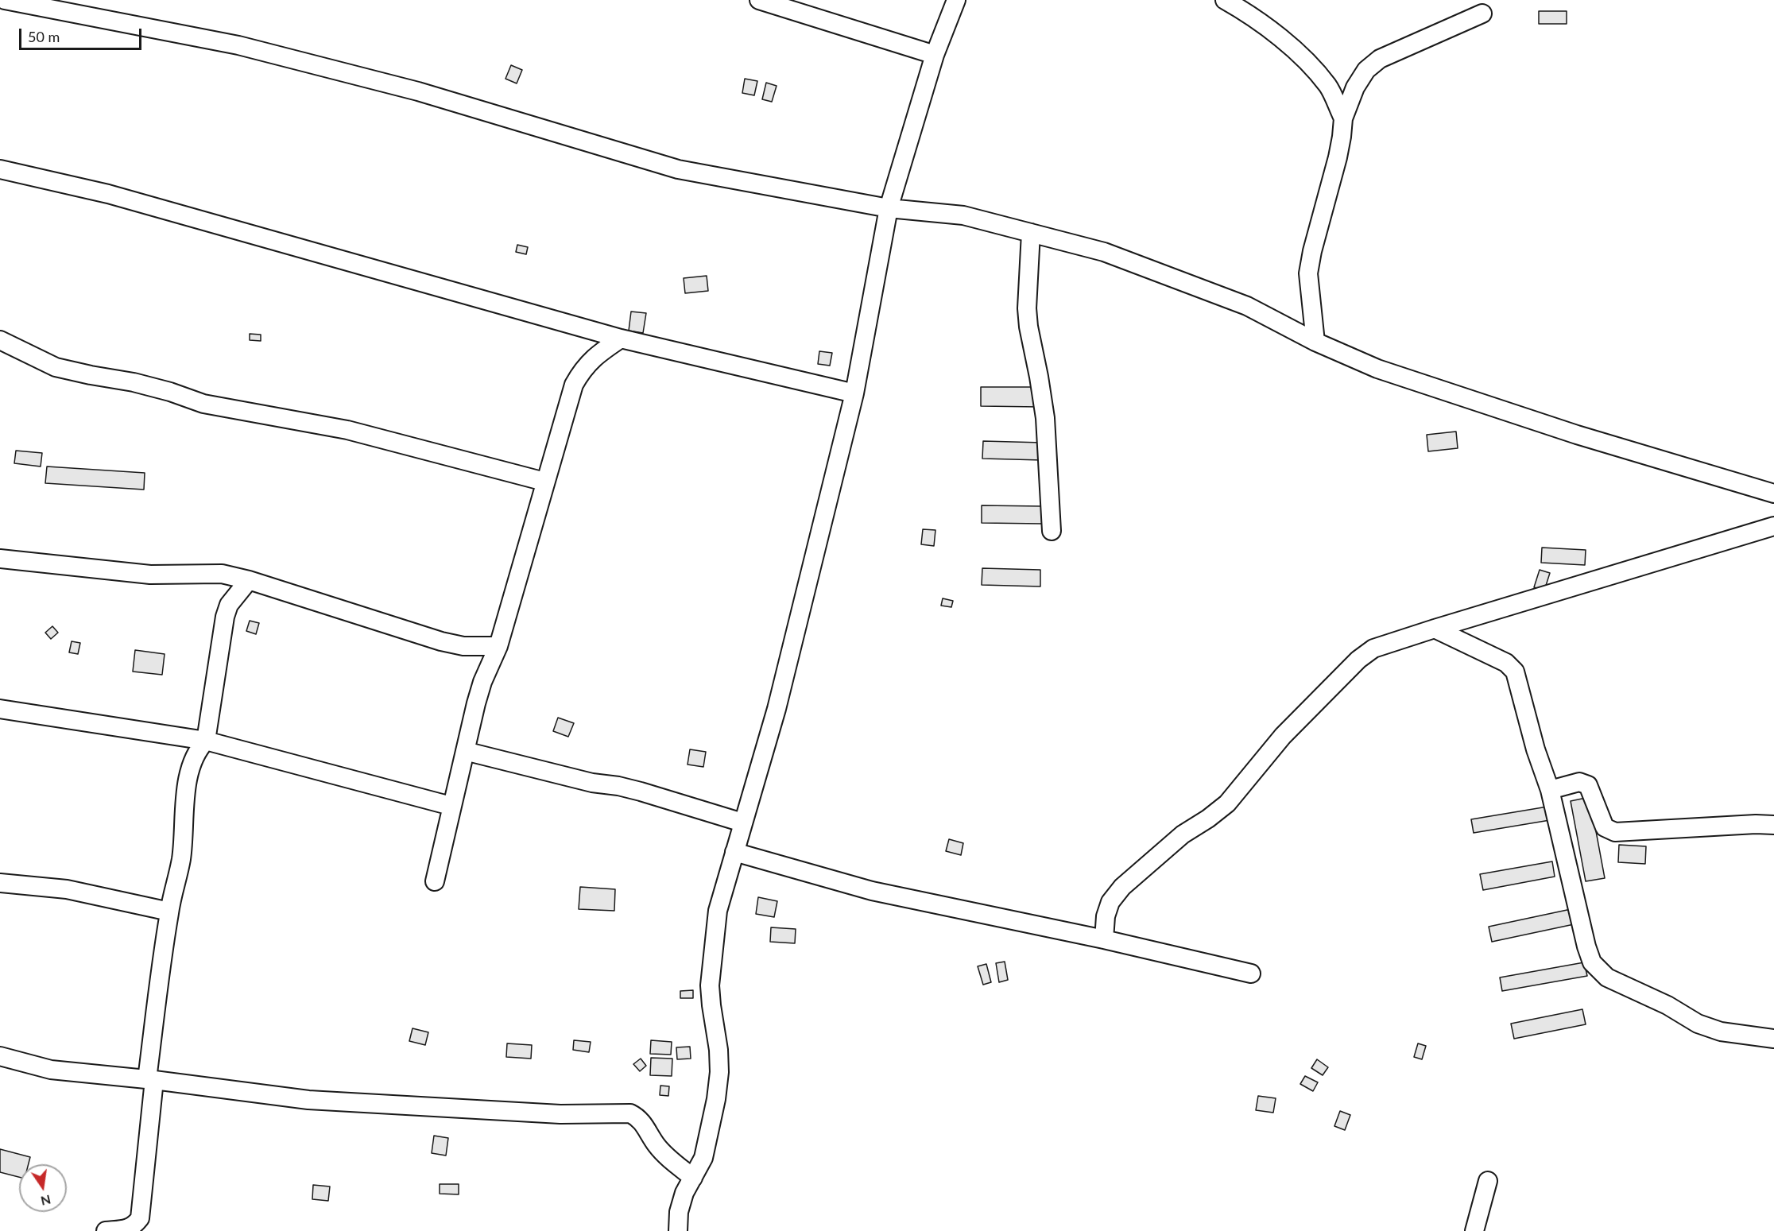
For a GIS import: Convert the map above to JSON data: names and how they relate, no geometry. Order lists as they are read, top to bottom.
{
  "scale_bar": "50 m",
  "north": "bottom"
}
